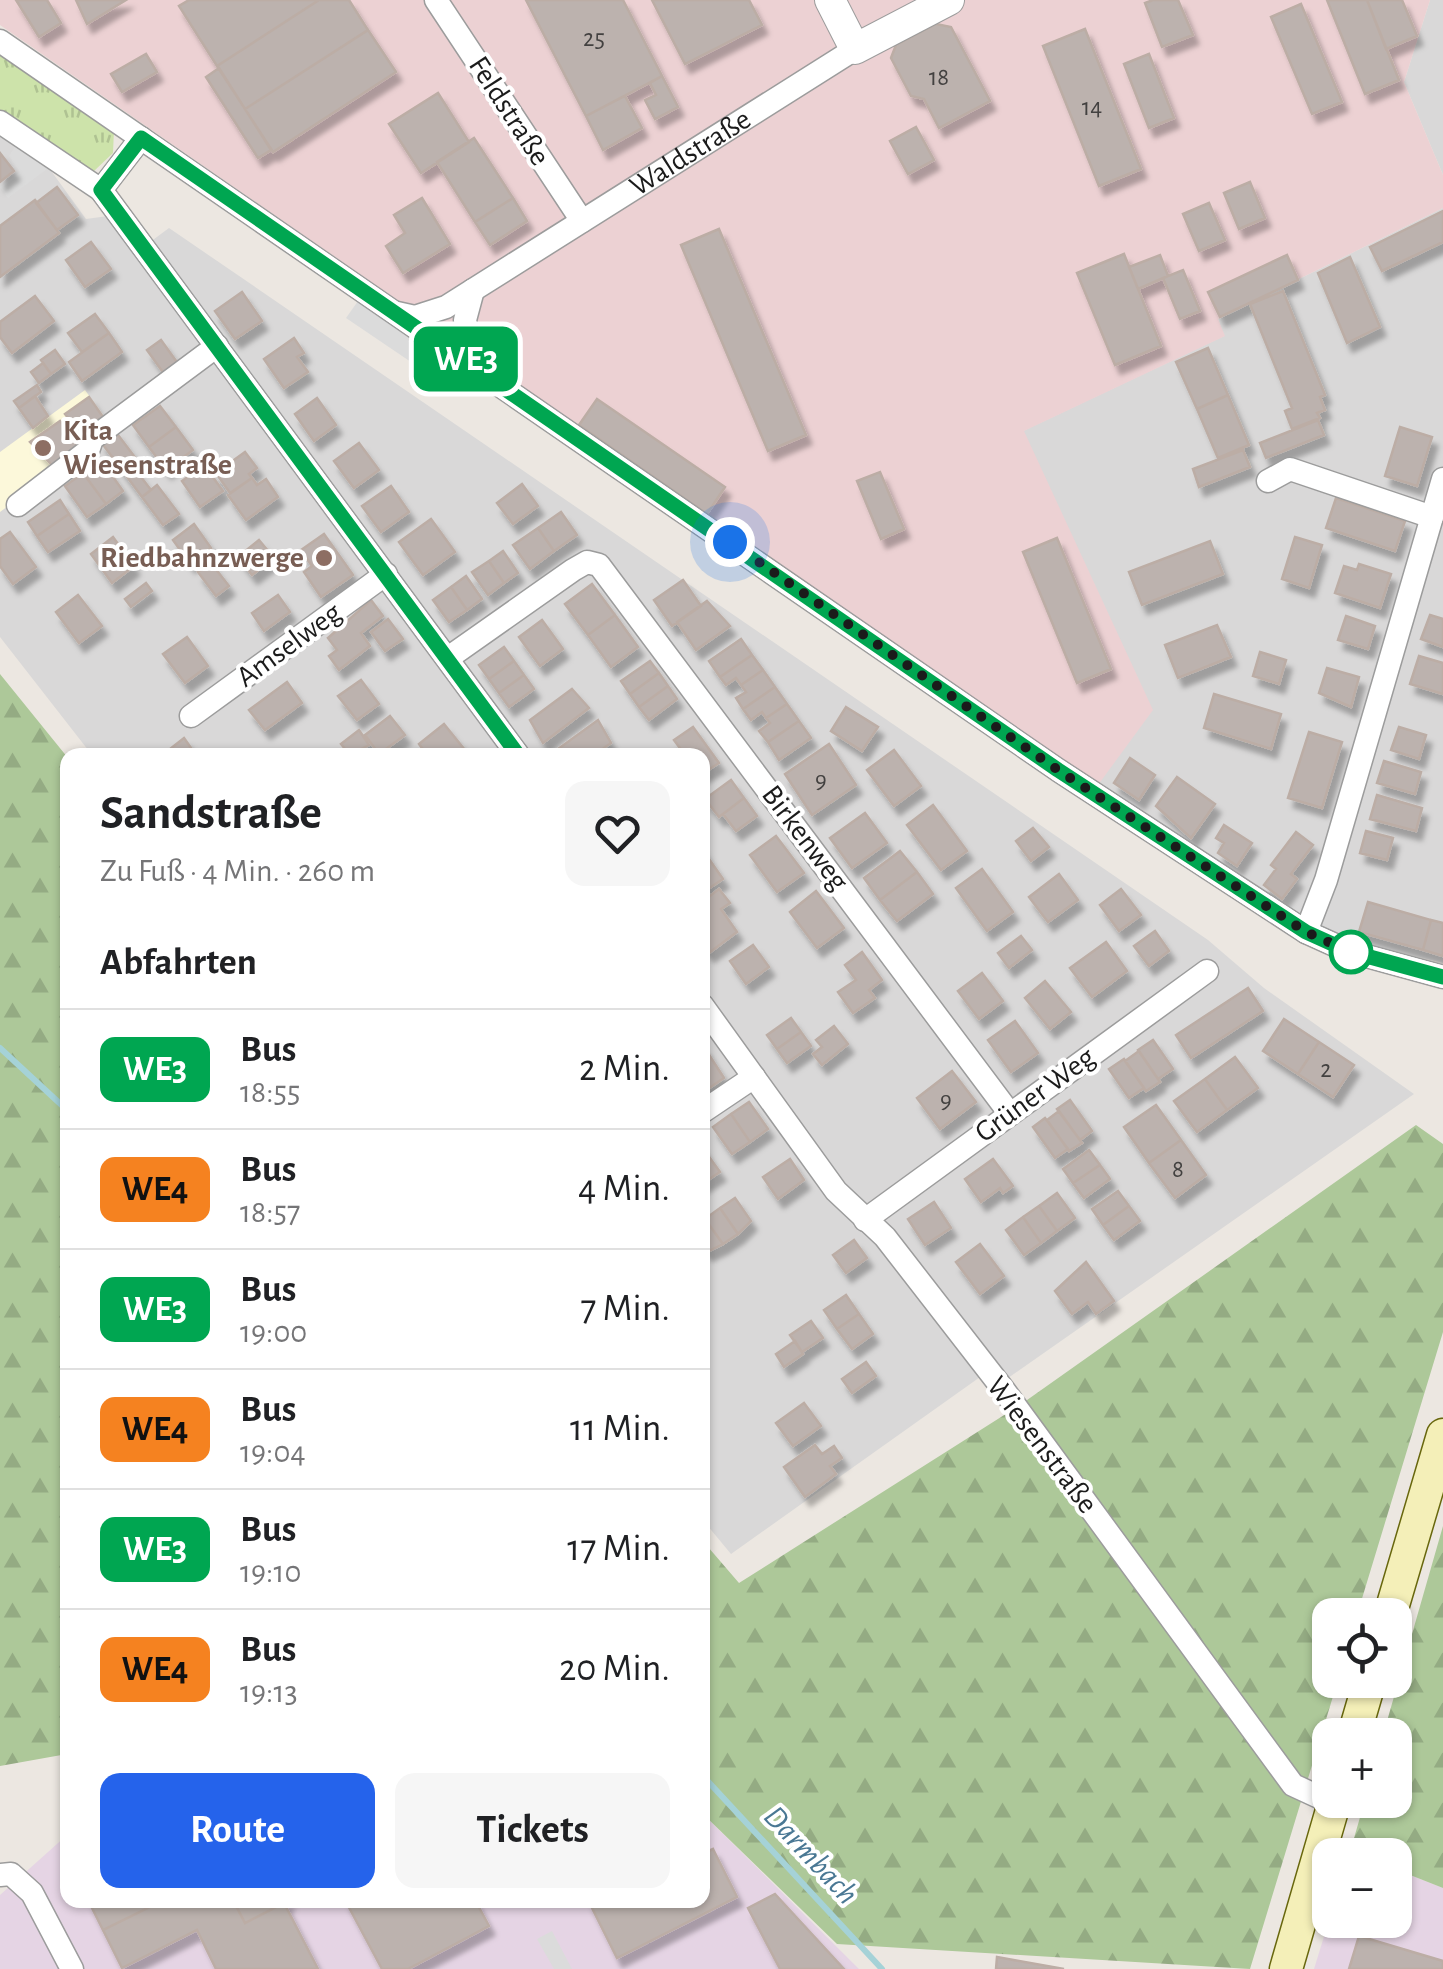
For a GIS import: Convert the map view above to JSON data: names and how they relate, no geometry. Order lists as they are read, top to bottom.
{
  "streets": {
    "street": [
      "Feldstraße",
      "Waldstraße",
      "Amselweg",
      "Birkenweg",
      "Grüner Weg",
      "Wiesenstraße"
    ]
  },
  "crossings": [
    ["Feldstraße", "Waldstraße"],
    ["Birkenweg", "Grüner Weg"],
    ["Grüner Weg", "Wiesenstraße"]
  ],
  "water": ["Darmbach"],
  "places": ["Kita Wiesenstraße", "Riedbahnzwerge"],
  "lines": ["bus line WE3"],
  "house_numbers": [
    "25",
    "18",
    "14",
    "9",
    "2",
    "9",
    "8"
  ],
  "page": {
    "on_map": "WE3",
    "heading": [
      ["Sandstraße", "Zu Fuß · 4 Min. · 260 m"],
      "Abfahrten"
    ],
    "list": [
      {
        "mark": "WE3",
        "name": "Bus",
        "note": "18:55",
        "value": "2 Min."
      },
      {
        "mark": "WE4",
        "name": "Bus",
        "note": "18:57",
        "value": "4 Min."
      },
      {
        "mark": "WE3",
        "name": "Bus",
        "note": "19:00",
        "value": "7 Min."
      },
      {
        "mark": "WE4",
        "name": "Bus",
        "note": "19:04",
        "value": "11 Min."
      },
      {
        "mark": "WE3",
        "name": "Bus",
        "note": "19:10",
        "value": "17 Min."
      },
      {
        "mark": "WE4",
        "name": "Bus",
        "note": "19:13",
        "value": "20 Min."
      }
    ],
    "map_buttons": ["+", "−"],
    "buttons": ["Route", "Tickets"]
  }
}
